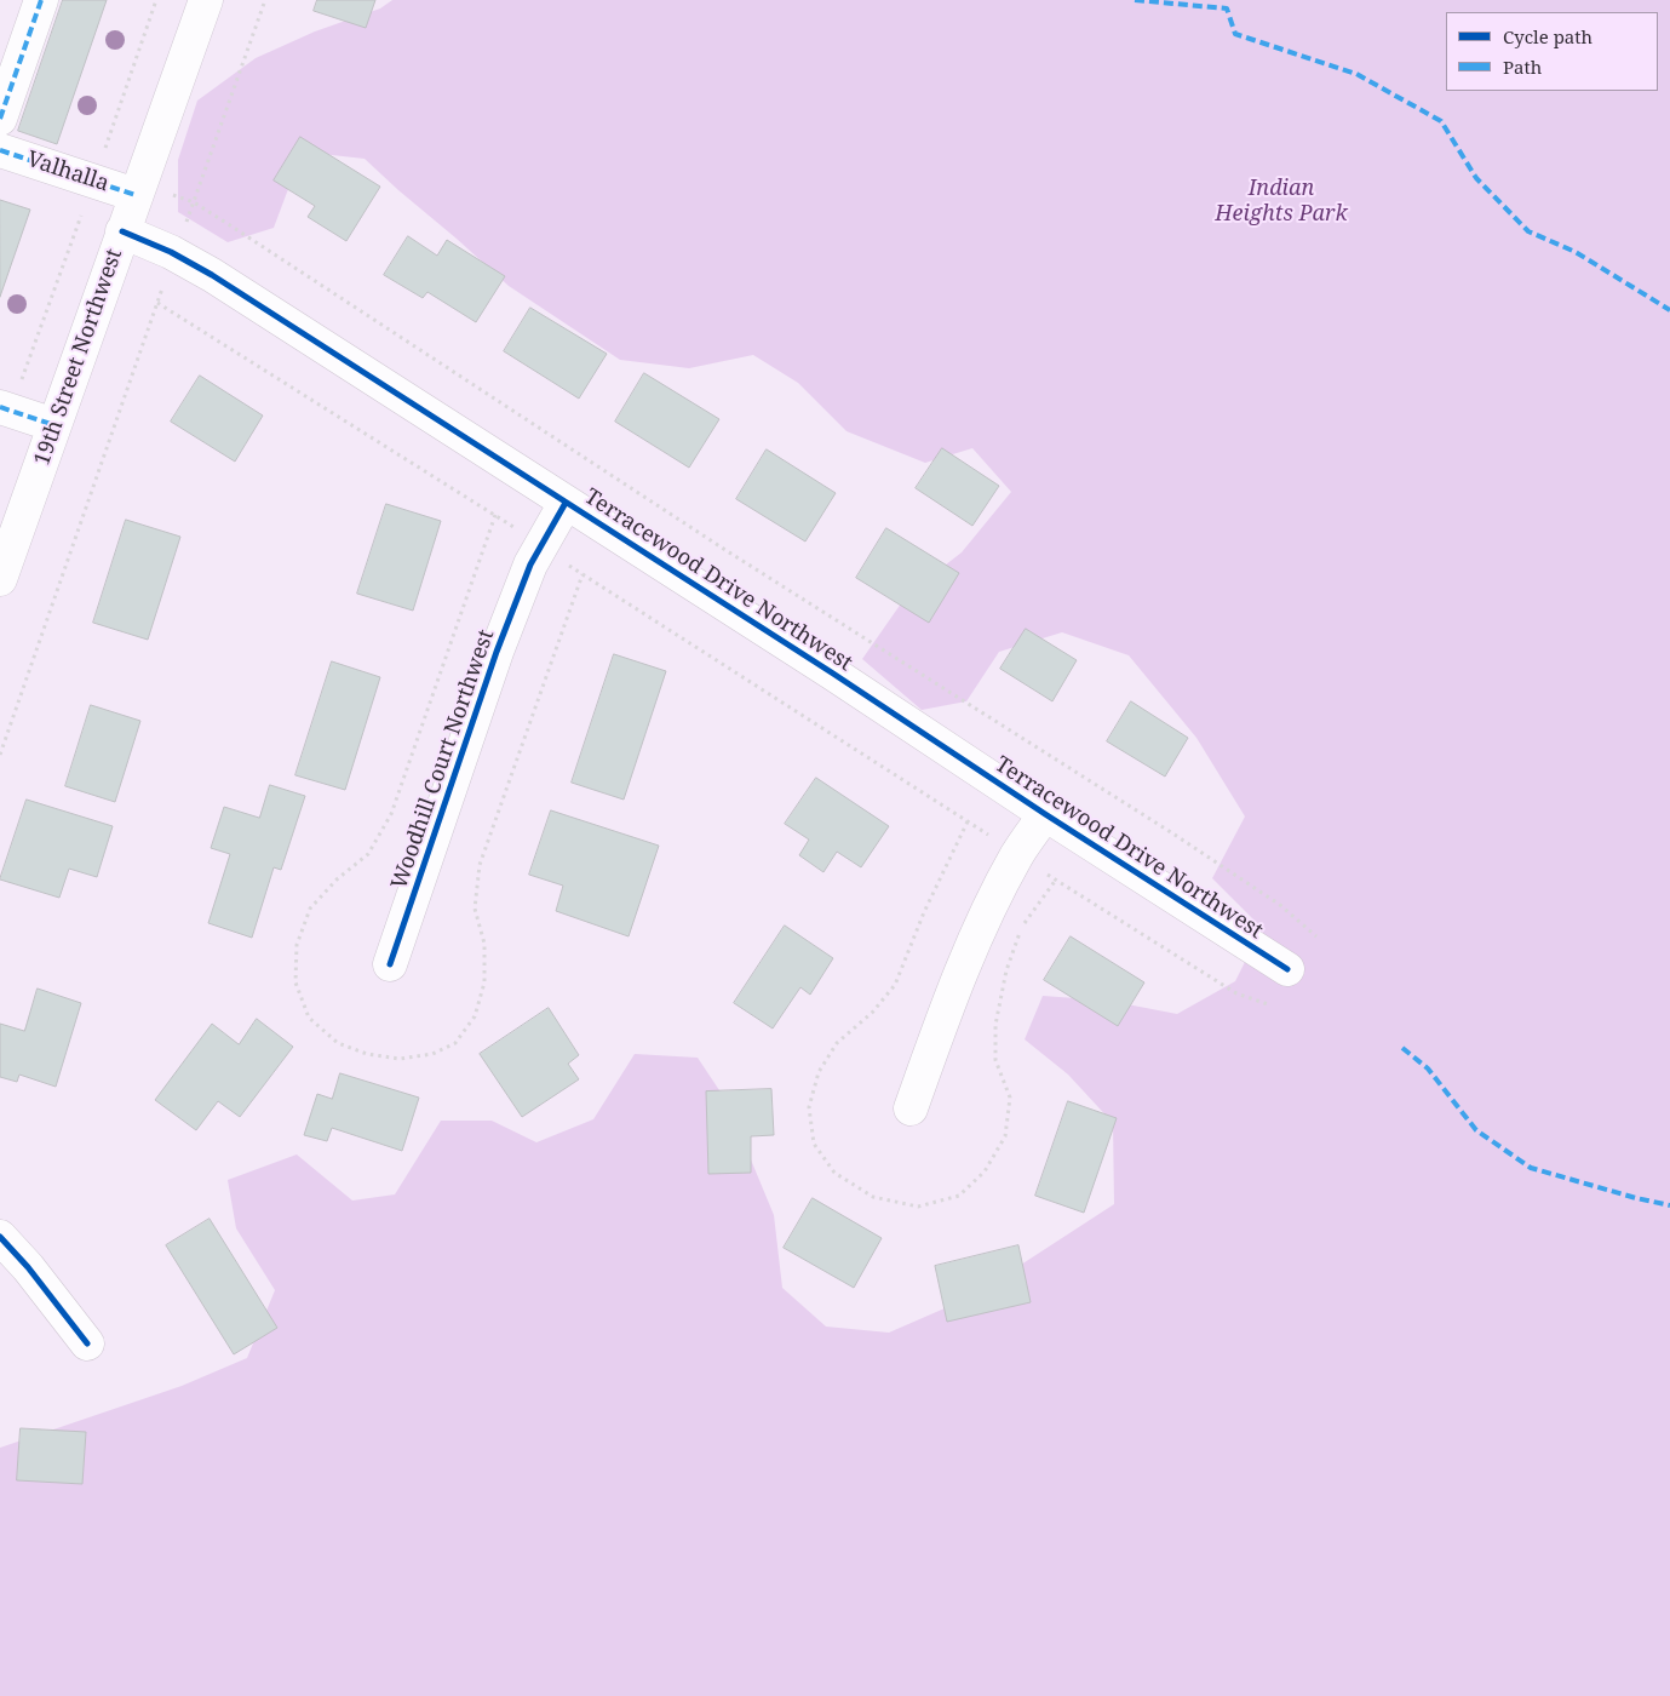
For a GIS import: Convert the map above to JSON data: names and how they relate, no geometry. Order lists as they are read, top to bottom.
{
  "streets": {
    "street": [
      "Valhalla",
      "19th Street Northwest",
      "Terracewood Drive Northwest",
      "Woodhill Court Northwest"
    ]
  },
  "crossings": [
    ["Valhalla", "19th Street Northwest"],
    ["19th Street Northwest", "Terracewood Drive Northwest"],
    ["Terracewood Drive Northwest", "Woodhill Court Northwest"]
  ],
  "parks": ["Indian Heights Park"],
  "legend": ["Cycle path", "Path"]
}
